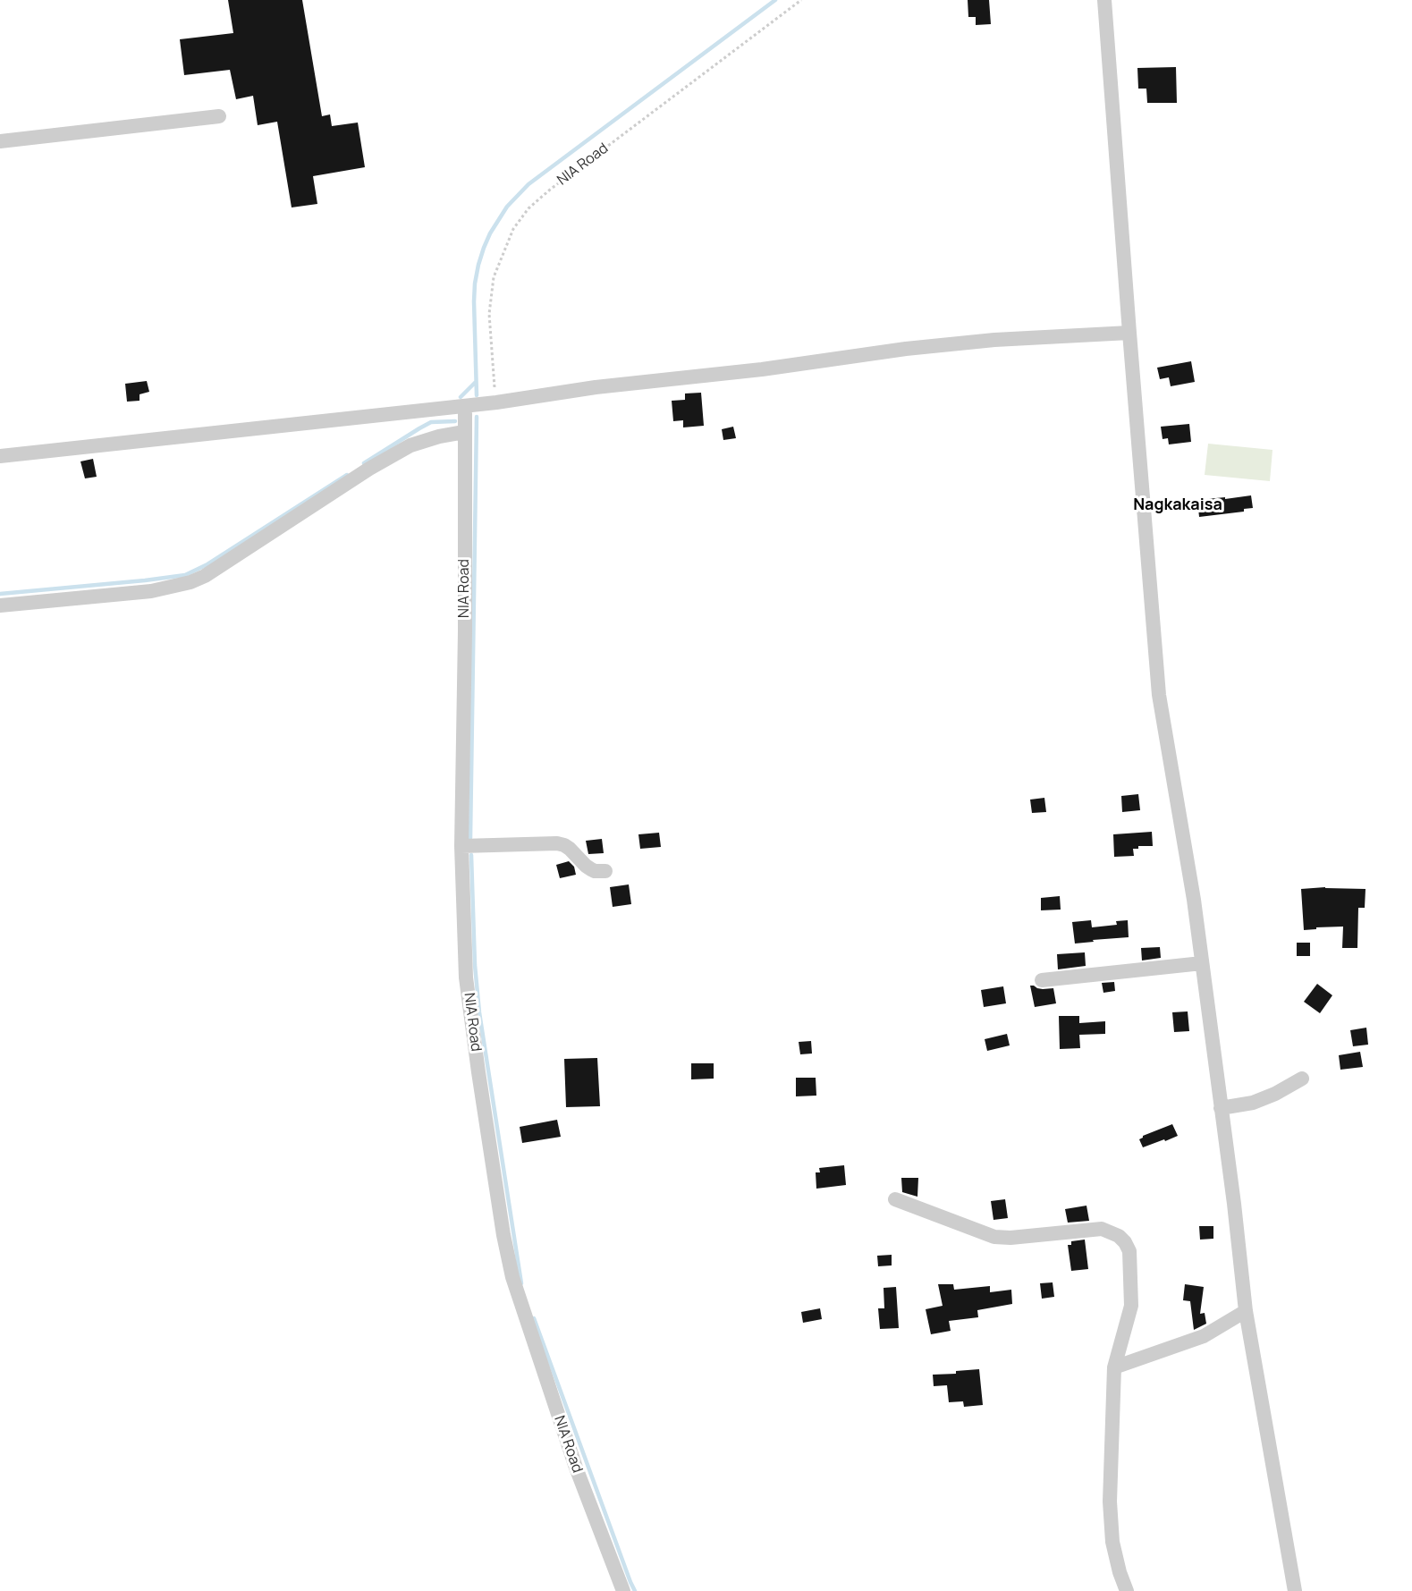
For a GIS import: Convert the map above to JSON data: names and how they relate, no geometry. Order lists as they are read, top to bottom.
{
  "streets": {
    "street": ["NIA Road"]
  },
  "districts": ["Nagkakaisa"]
}
